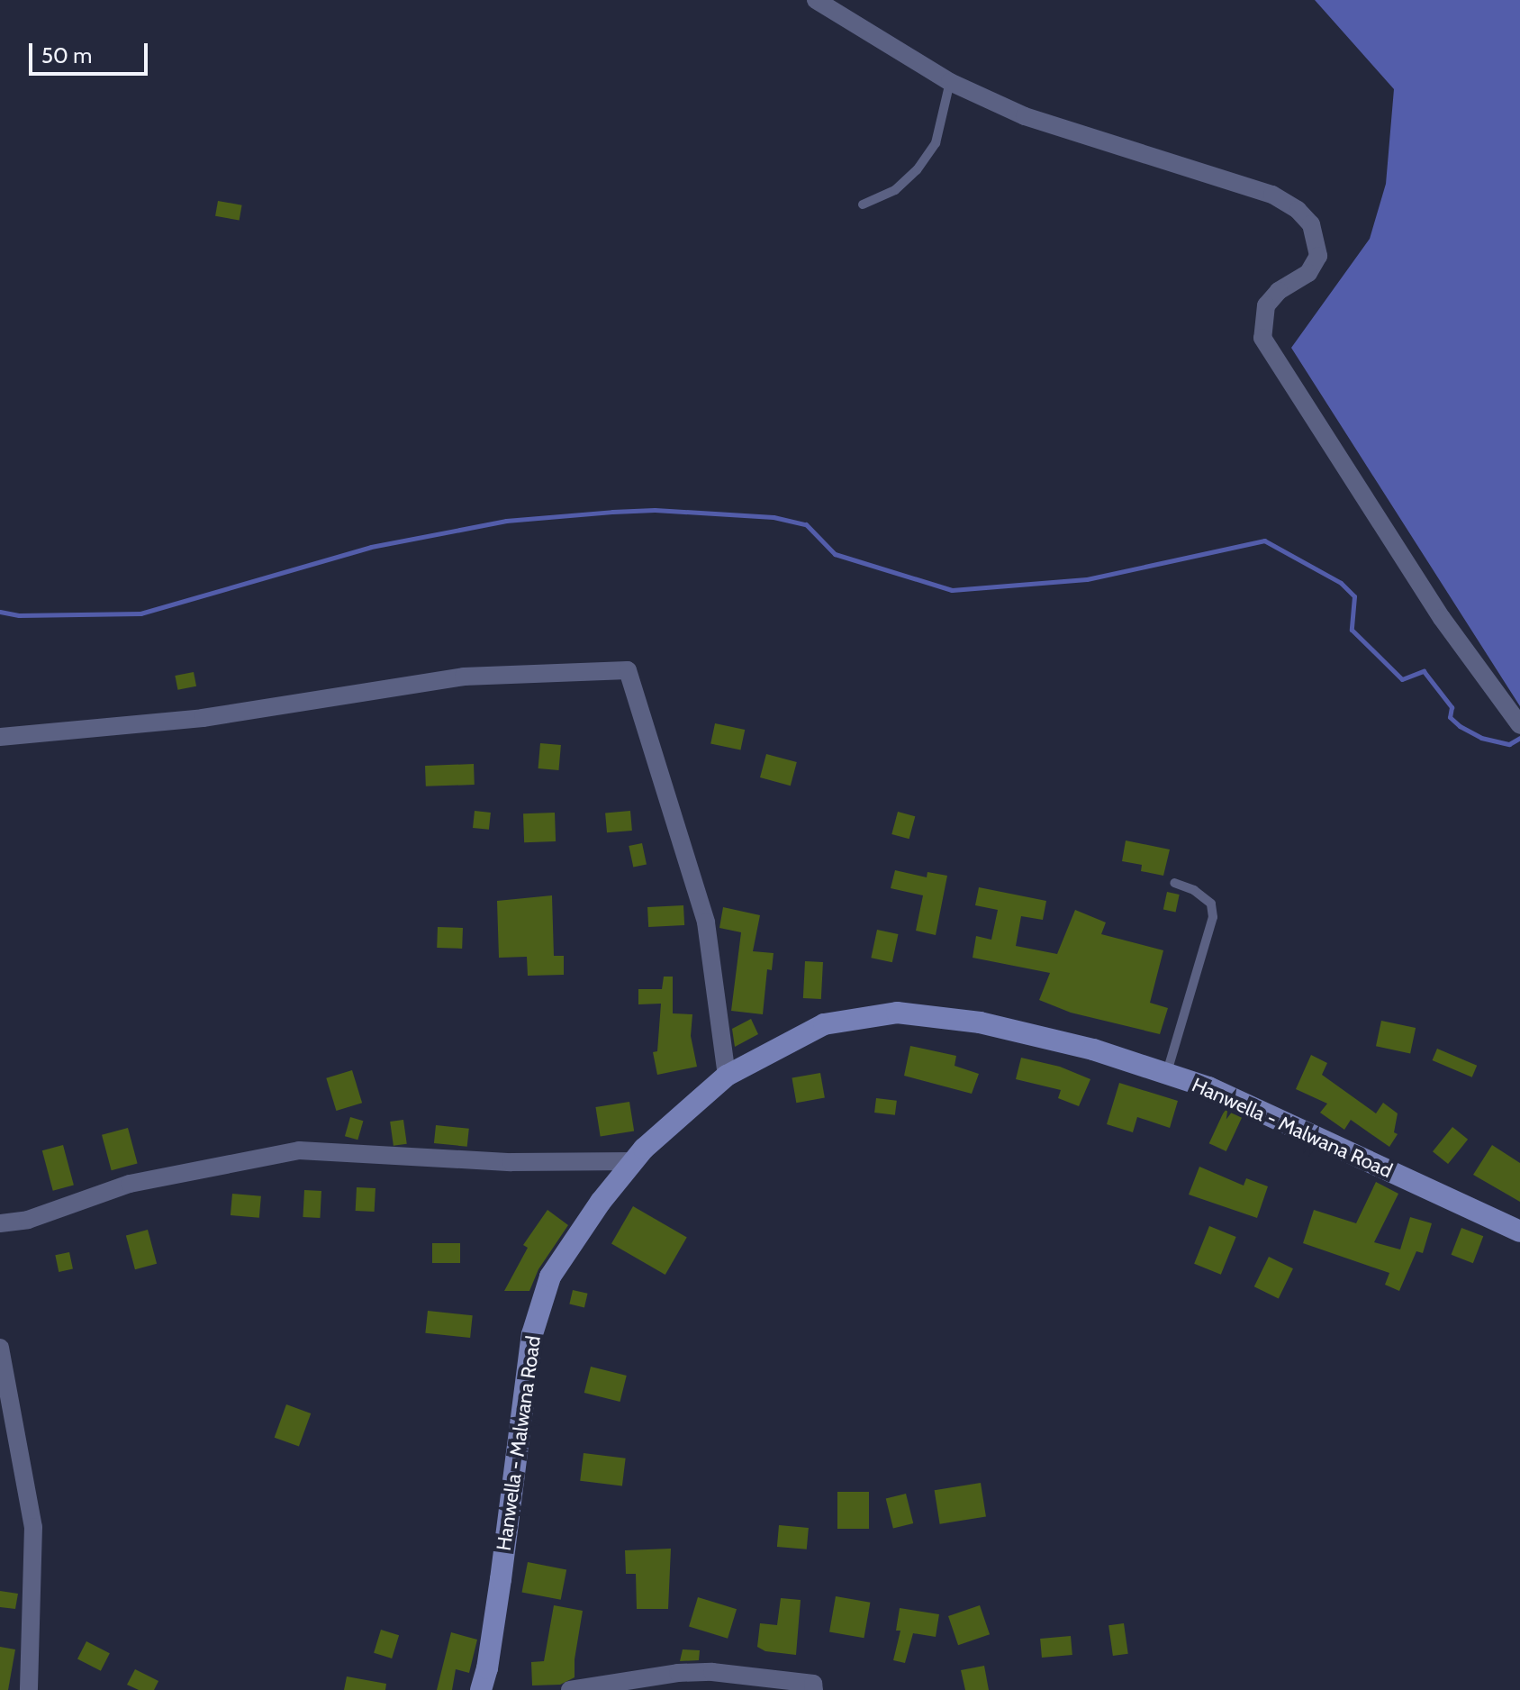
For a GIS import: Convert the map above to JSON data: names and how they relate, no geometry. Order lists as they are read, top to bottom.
{
  "streets": {
    "street": ["Hanwella - Malwana Road"]
  },
  "scale_bar": "50 m"
}
